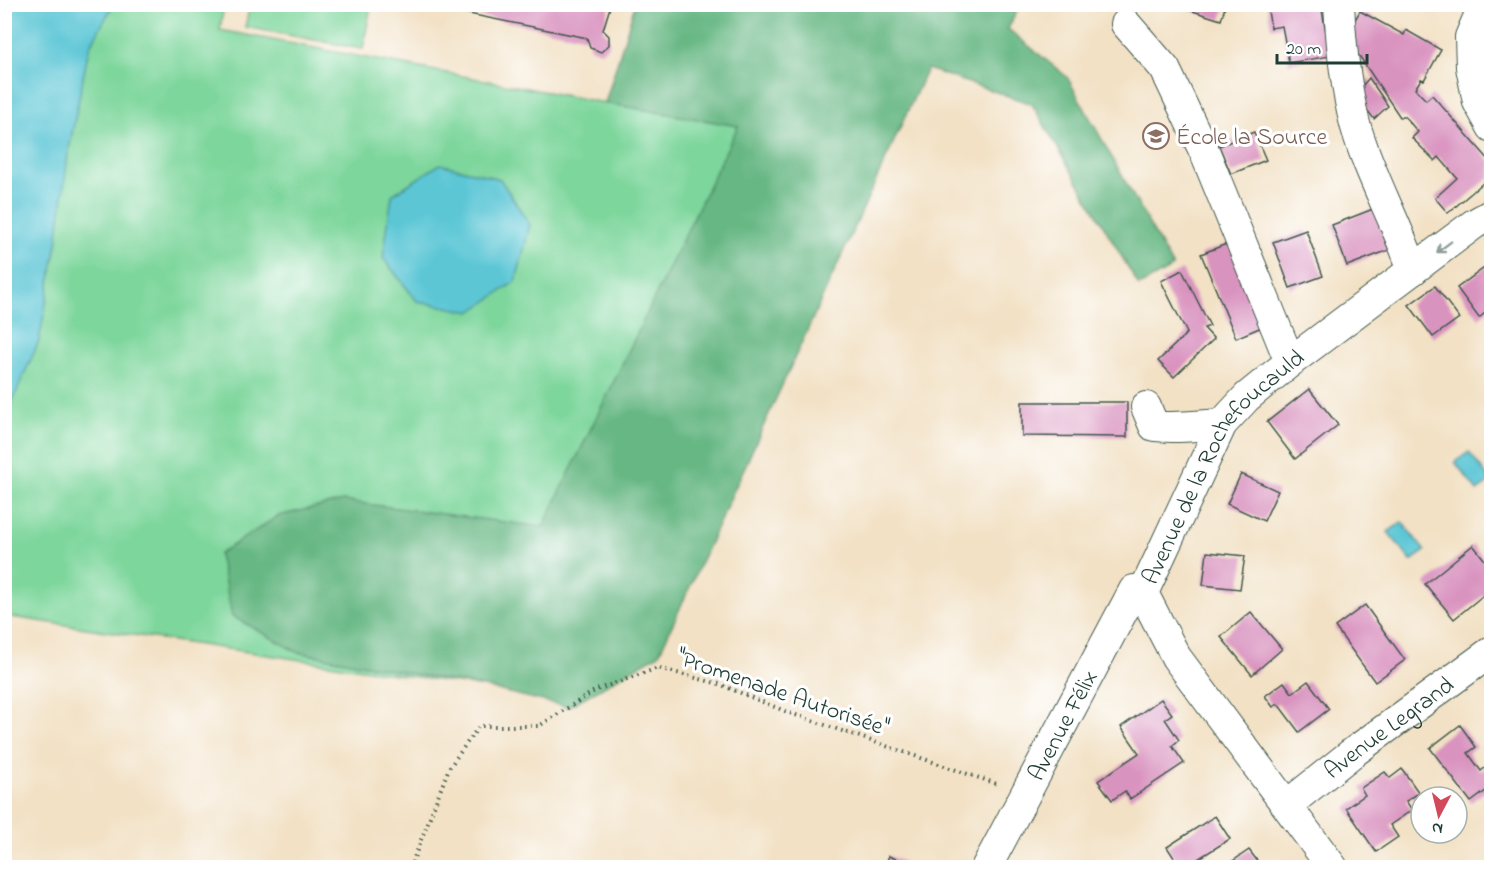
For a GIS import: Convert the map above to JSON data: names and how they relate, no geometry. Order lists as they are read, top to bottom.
{
  "streets": {
    "street": ["Avenue de la Rochefoucauld", "Avenue Félix", "Avenue Legrand"],
    "path": ["\"Promenade Autorisée\""]
  },
  "crossings": [
    ["Avenue de la Rochefoucauld", "Avenue Félix"],
    ["Avenue de la Rochefoucauld", "Avenue Legrand"],
    ["\"Promenade Autorisée\"", "Avenue Félix"]
  ],
  "places": {
    "school or university": ["École la Source"]
  },
  "scale_bar": "20 m",
  "north": "bottom"
}
